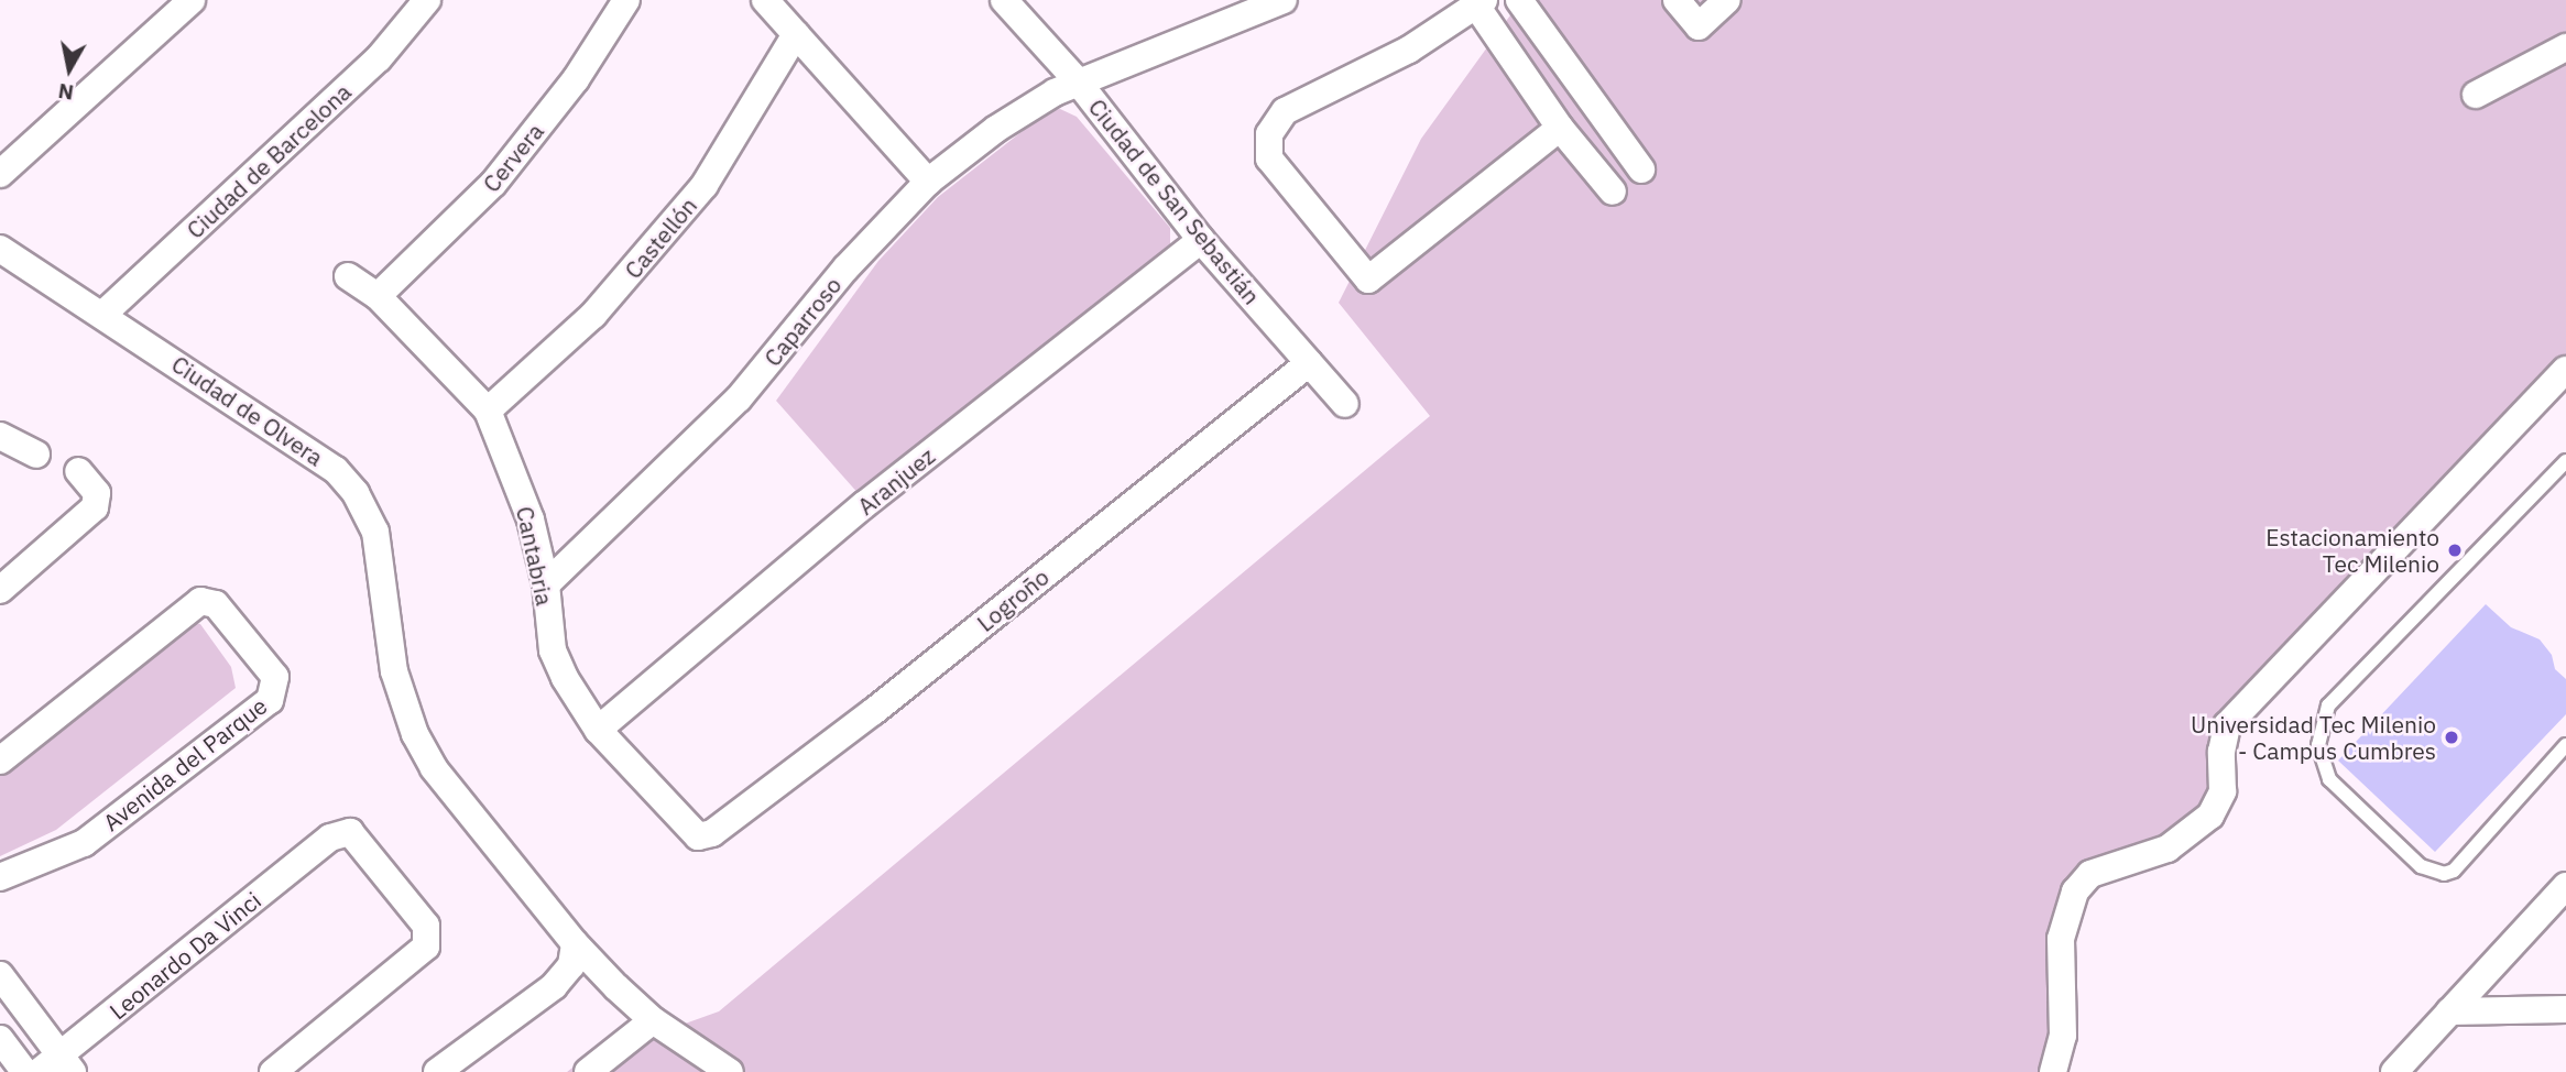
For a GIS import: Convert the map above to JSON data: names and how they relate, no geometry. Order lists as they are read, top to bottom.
{
  "streets": {
    "street": [
      "Cervera",
      "Ciudad de Barcelona",
      "Ciudad de San Sebastián",
      "Castellón",
      "Caparroso",
      "Ciudad de Olvera",
      "Aranjuez",
      "Cantabria",
      "Logroño",
      "Avenida del Parque",
      "Leonardo Da Vinci"
    ]
  },
  "crossings": [
    ["Cervera", "Cantabria"],
    ["Ciudad de Barcelona", "Ciudad de Olvera"],
    ["Ciudad de San Sebastián", "Caparroso"],
    ["Ciudad de San Sebastián", "Aranjuez"],
    ["Ciudad de San Sebastián", "Logroño"],
    ["Castellón", "Cantabria"],
    ["Caparroso", "Cantabria"],
    ["Aranjuez", "Cantabria"],
    ["Cantabria", "Logroño"]
  ],
  "places": ["Estacionamiento Tec Milenio", "Universidad Tec Milenio - Campus Cumbres"],
  "north": "bottom"
}
